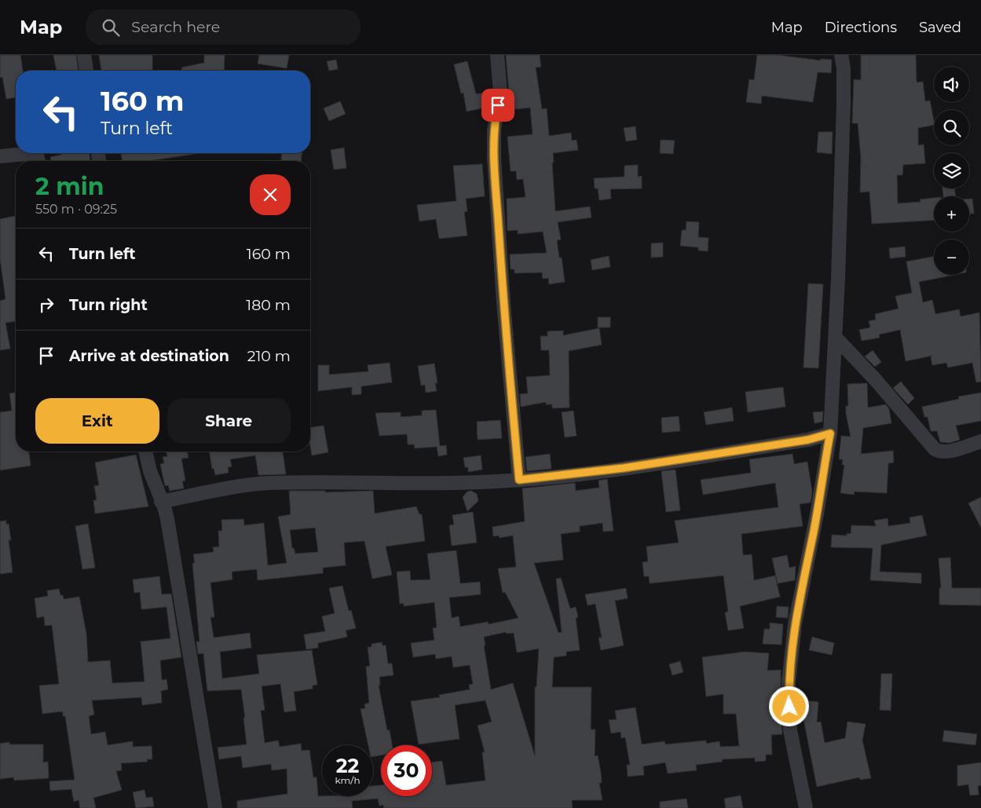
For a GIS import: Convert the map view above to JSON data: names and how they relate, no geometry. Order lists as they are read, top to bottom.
{
  "page": {
    "header": "Map",
    "search": "Search here",
    "nav": ["Map", "Directions", "Saved"],
    "map_buttons": ["+", "−"],
    "turn": ["160 m", "Turn left"],
    "heading": ["2 min", "550 m · 09:25"],
    "list": [
      {
        "name": "Turn left",
        "value": "160 m"
      },
      {
        "name": "Turn right",
        "value": "180 m"
      },
      {
        "name": "Arrive at destination",
        "value": "210 m"
      }
    ],
    "buttons": ["Exit", "Share"],
    "speed": "22 km/h",
    "limit": "30"
  }
}
